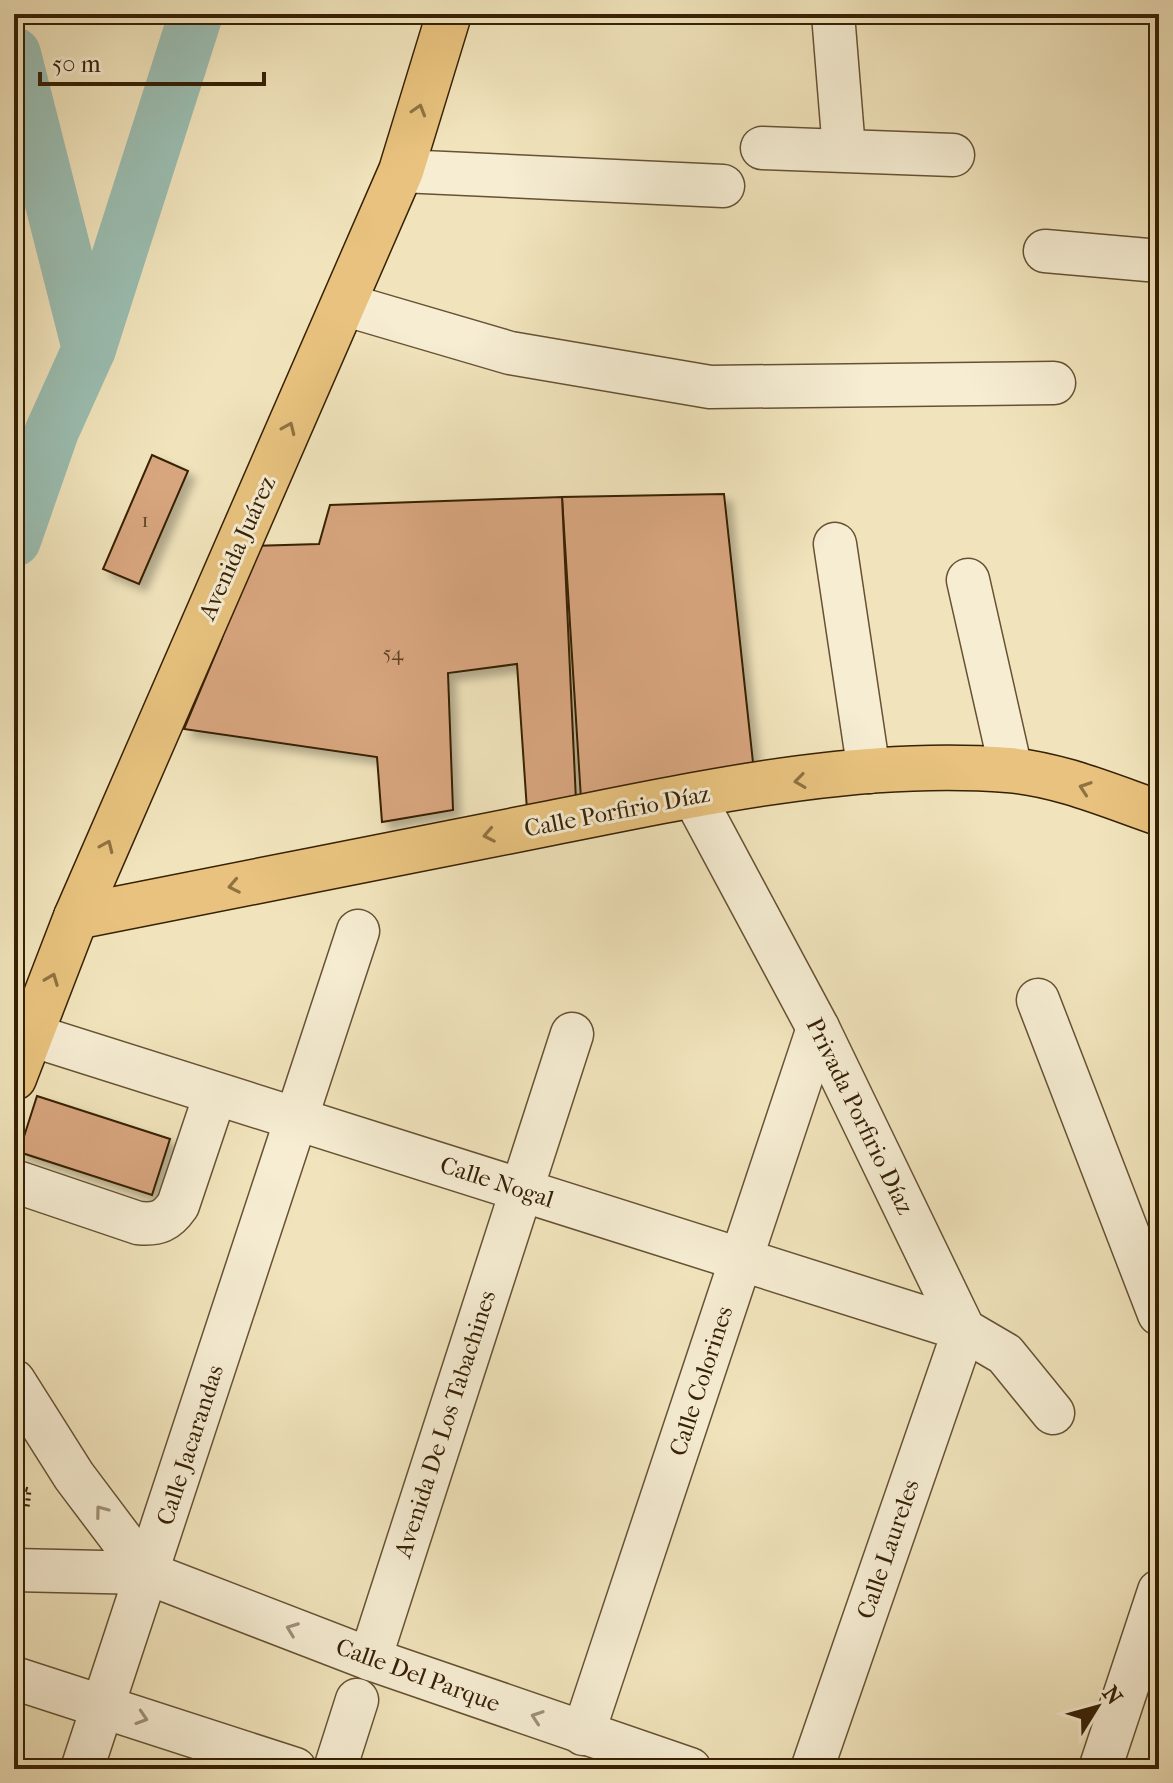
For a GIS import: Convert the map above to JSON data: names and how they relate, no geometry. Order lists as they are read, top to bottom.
{
  "streets": {
    "main road": ["Avenida Juárez", "Calle Porfirio Díaz"],
    "street": [
      "Privada Porfirio Díaz",
      "Calle Nogal",
      "Calle Colorines",
      "Avenida De Los Tabachines",
      "Calle Jacarandas",
      "Calle Laureles",
      "Calle Del Parque"
    ]
  },
  "crossings": [
    ["Avenida Juárez", "Calle Porfirio Díaz"],
    ["Avenida Juárez", "Calle Nogal"],
    ["Calle Porfirio Díaz", "Privada Porfirio Díaz"],
    ["Privada Porfirio Díaz", "Calle Nogal"],
    ["Privada Porfirio Díaz", "Calle Colorines"],
    ["Privada Porfirio Díaz", "Calle Laureles"],
    ["Calle Nogal", "Calle Colorines"],
    ["Calle Nogal", "Avenida De Los Tabachines"],
    ["Calle Nogal", "Calle Jacarandas"],
    ["Calle Nogal", "Calle Laureles"],
    ["Calle Colorines", "Calle Del Parque"],
    ["Avenida De Los Tabachines", "Calle Del Parque"],
    ["Calle Jacarandas", "Calle Del Parque"]
  ],
  "one_way": ["Avenida Juárez", "Calle Porfirio Díaz"],
  "house_numbers": ["1", "54"],
  "scale_bar": "50 m",
  "north": "top right"
}
